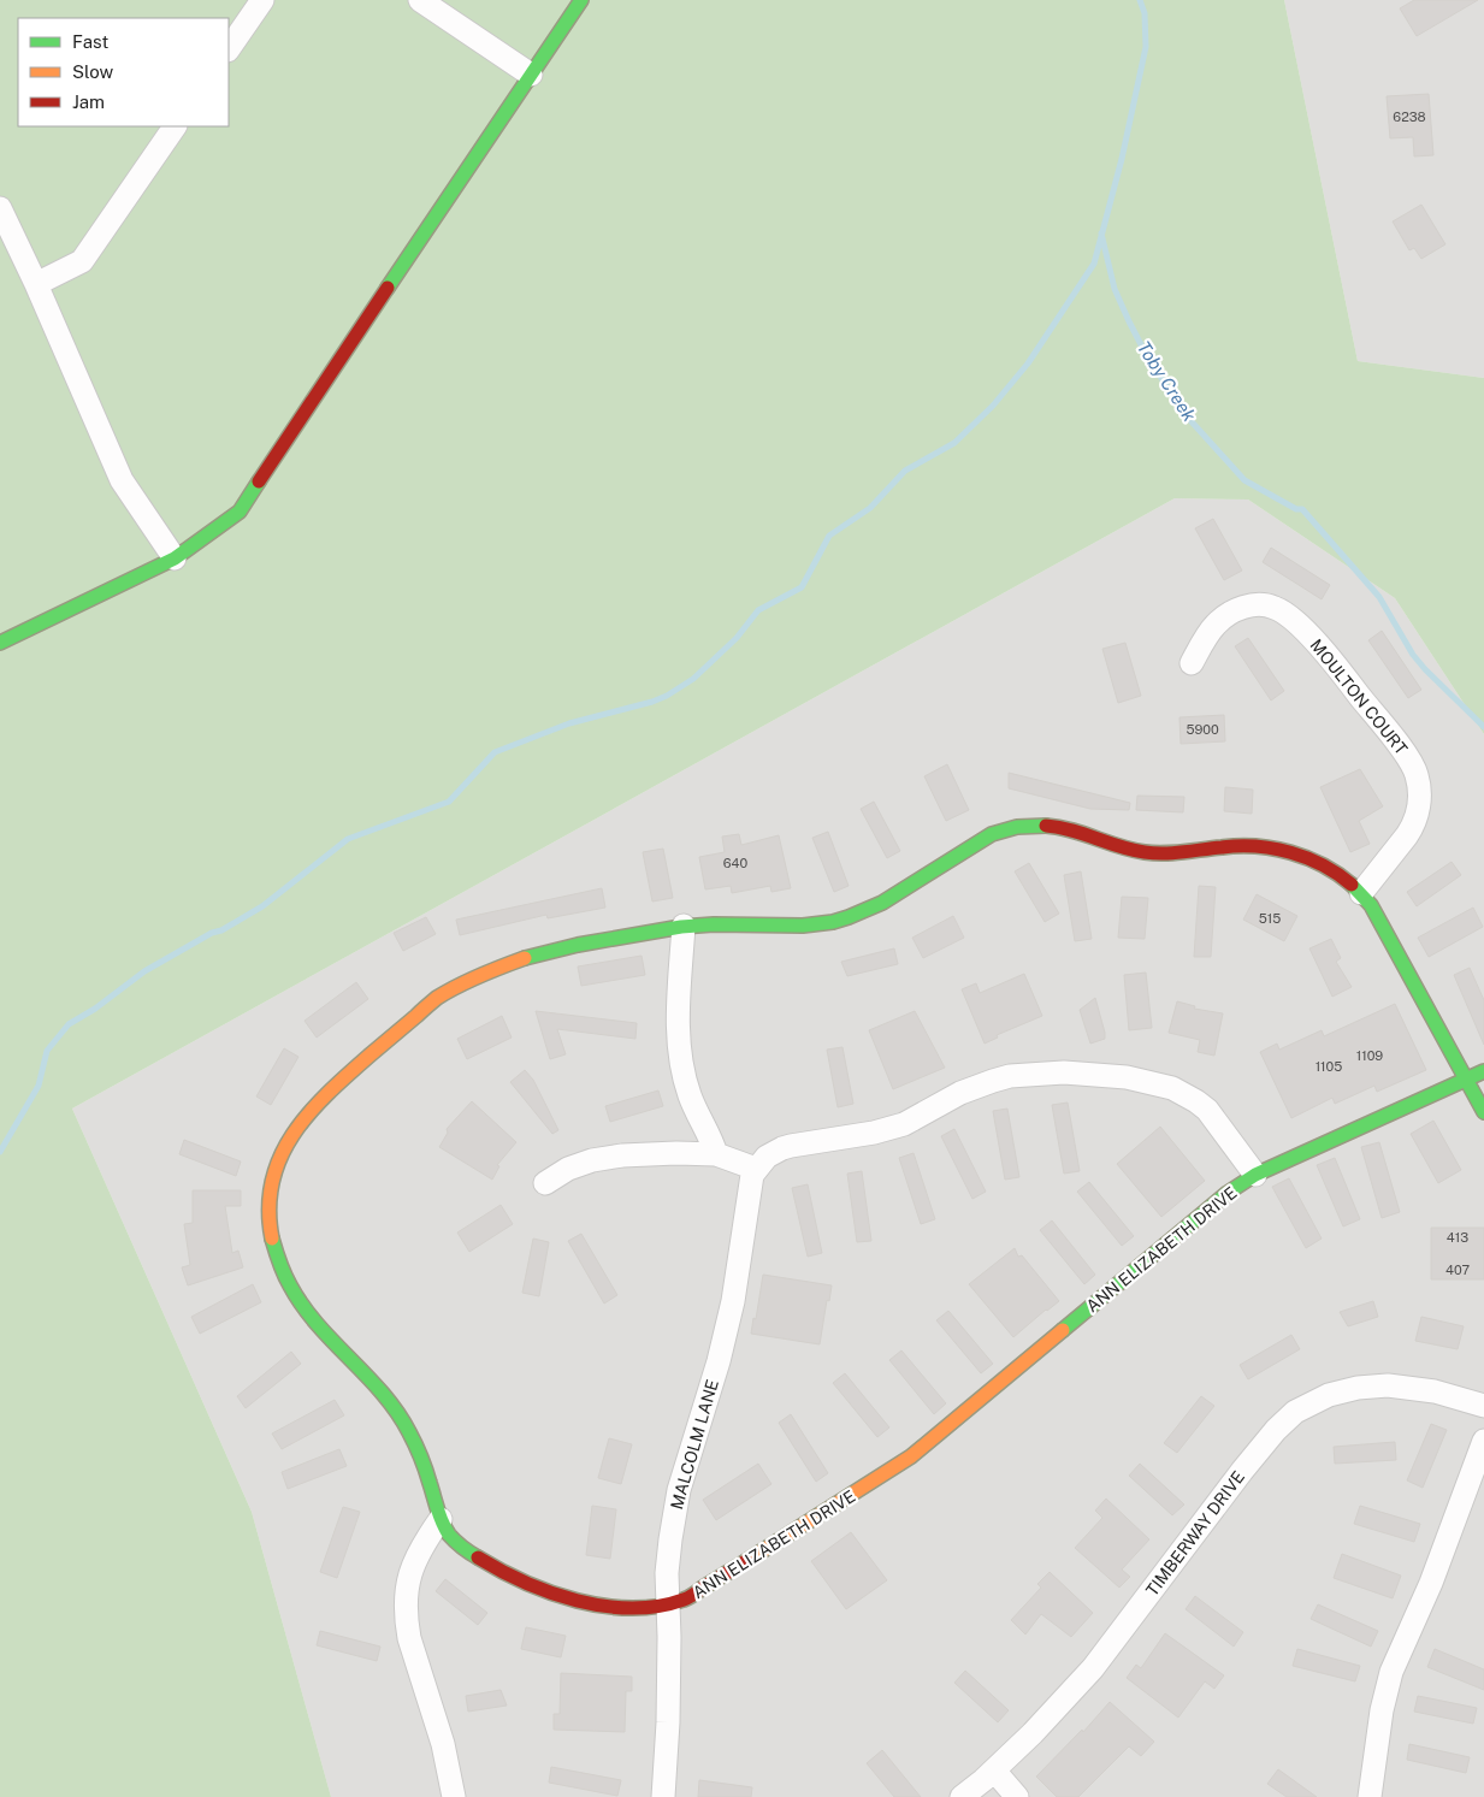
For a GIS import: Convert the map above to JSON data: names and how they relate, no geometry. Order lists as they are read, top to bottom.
{
  "streets": {
    "street": [
      "MOULTON COURT",
      "ANN ELIZABETH DRIVE",
      "MALCOLM LANE",
      "TIMBERWAY DRIVE"
    ]
  },
  "crossings": [
    ["MOULTON COURT", "ANN ELIZABETH DRIVE"],
    ["ANN ELIZABETH DRIVE", "MALCOLM LANE"]
  ],
  "water": ["Toby Creek"],
  "house_numbers": [
    "6238",
    "5900",
    "640",
    "515",
    "1109",
    "1105",
    "413",
    "407"
  ],
  "legend": ["Fast", "Slow", "Jam"]
}
